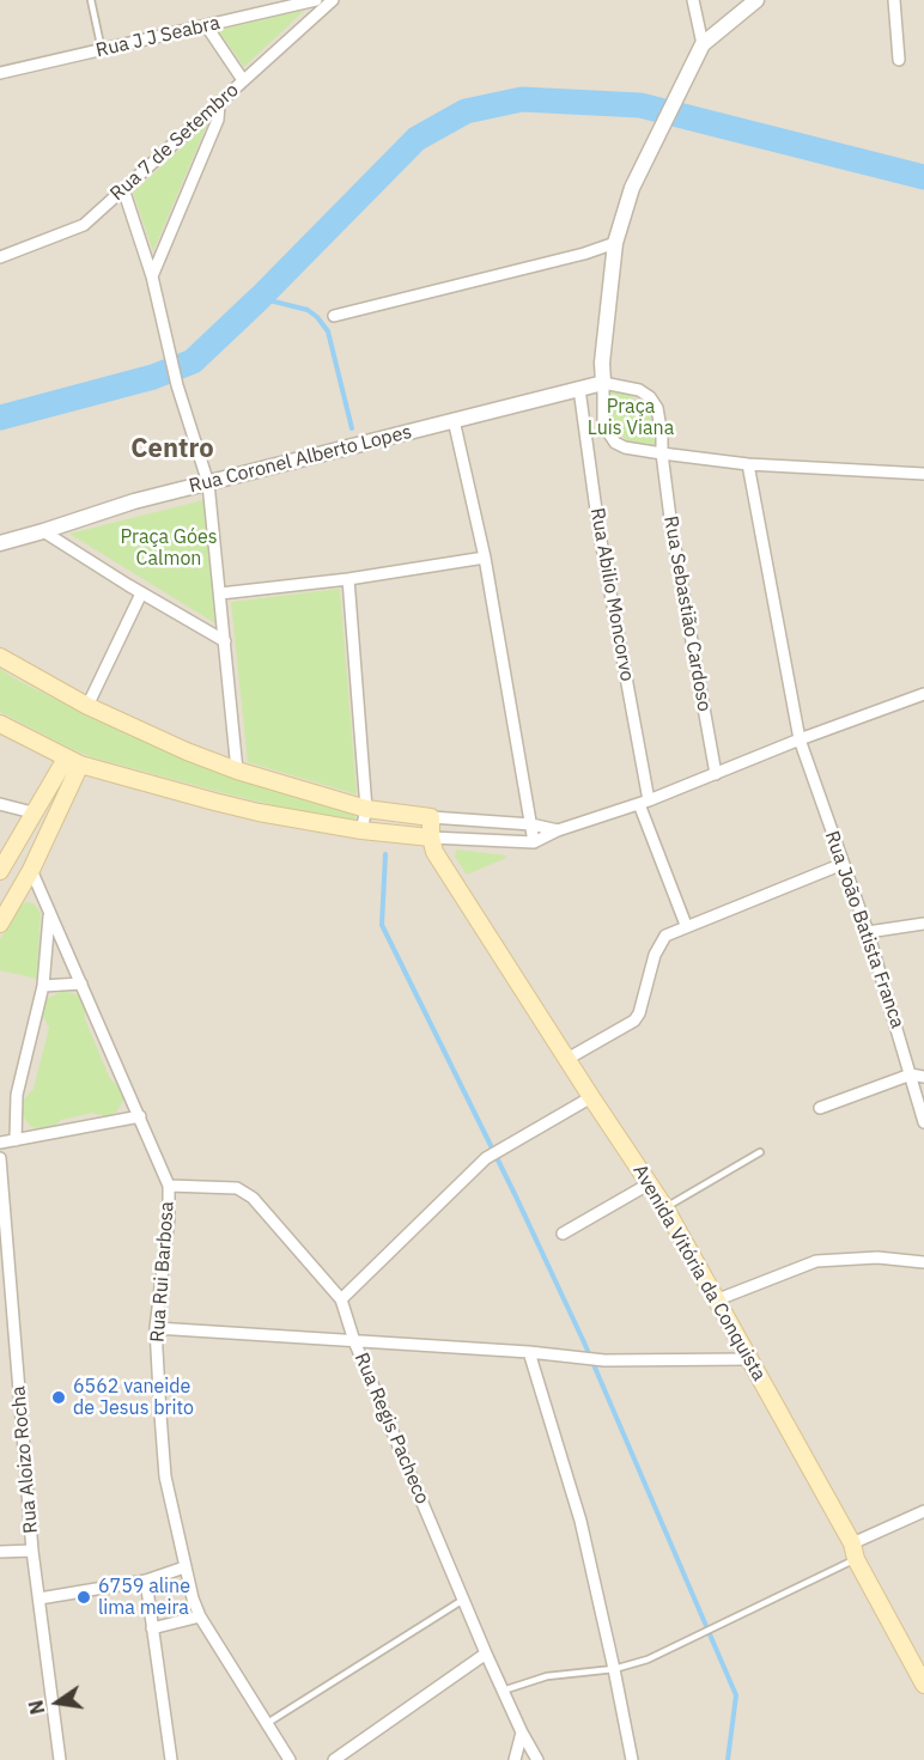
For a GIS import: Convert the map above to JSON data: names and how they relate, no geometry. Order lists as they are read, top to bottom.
{
  "streets": {
    "main road": ["Avenida Vitória da Conquista"],
    "street": [
      "Rua J J Seabra",
      "Rua 7 de Setembro",
      "Rua Coronel Alberto Lopes",
      "Rua Abilio Moncorvo",
      "Rua Sebastião Cardoso",
      "Rua João Batista Franca",
      "Rua Rui Barbosa",
      "Rua Regis Pacheco",
      "Rua Aloizo Rocha"
    ]
  },
  "crossings": [
    ["Rua Coronel Alberto Lopes", "Rua Abilio Moncorvo"],
    ["Rua Rui Barbosa", "Rua Regis Pacheco"]
  ],
  "districts": ["Centro"],
  "parks": ["Praça Luis Viana", "Praça Góes Calmon"],
  "places": ["6562 vaneide de Jesus brito", "6759 aline lima meira"],
  "north": "left"
}
